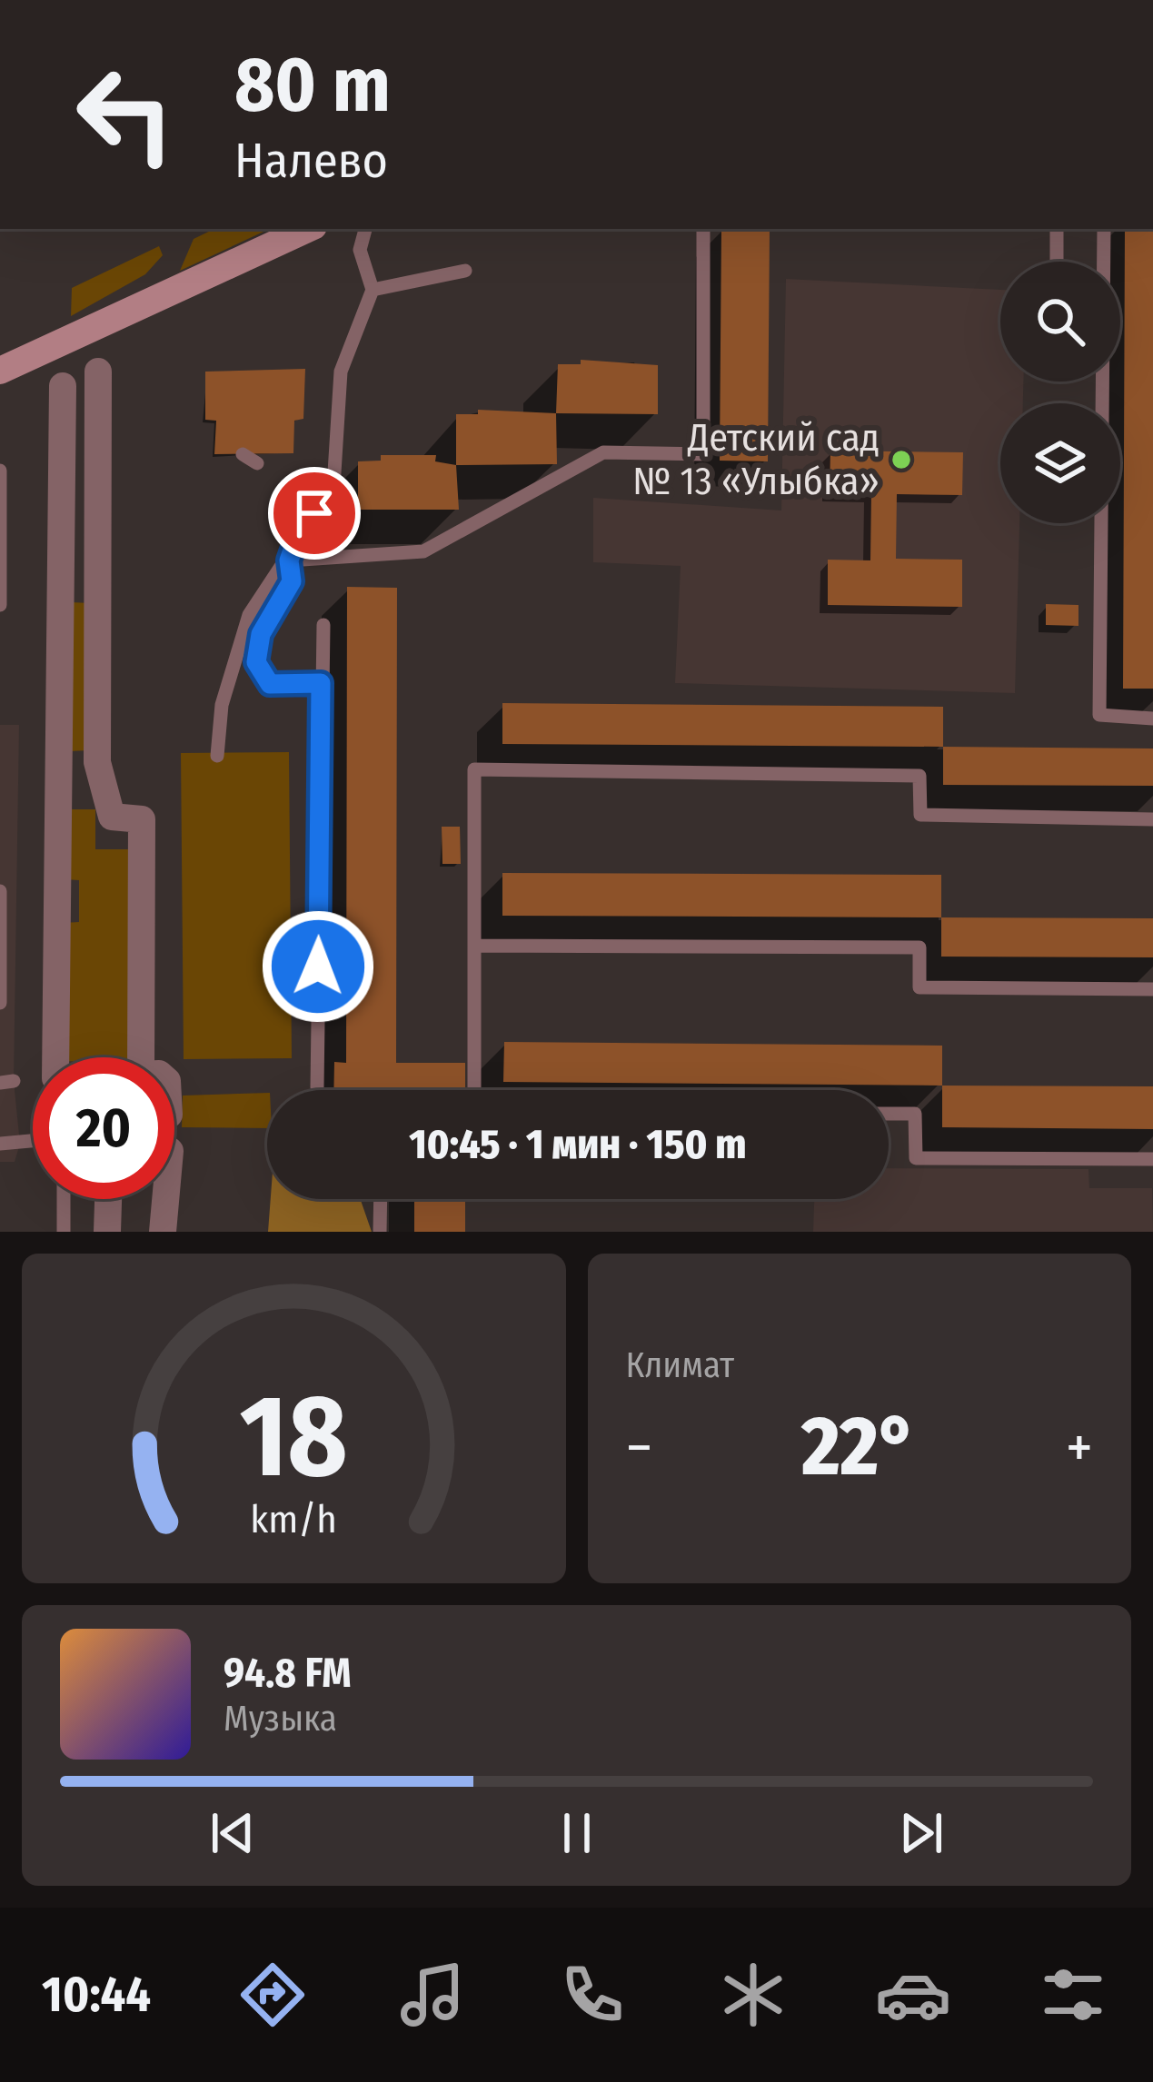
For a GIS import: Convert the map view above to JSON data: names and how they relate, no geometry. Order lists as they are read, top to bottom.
{
  "places": ["Детский сад № 13 «Улыбка»"],
  "page": {
    "turn": ["80 m", "Налево"],
    "limit": "20",
    "trip": "10:45 · 1 мин · 150 m",
    "tile": "Климат",
    "heat": ["−", "22°", "+"],
    "song": ["94.8 FM", "Музыка"],
    "tabs": "10:44",
    "gauge": ["18", "km/h"]
  }
}
